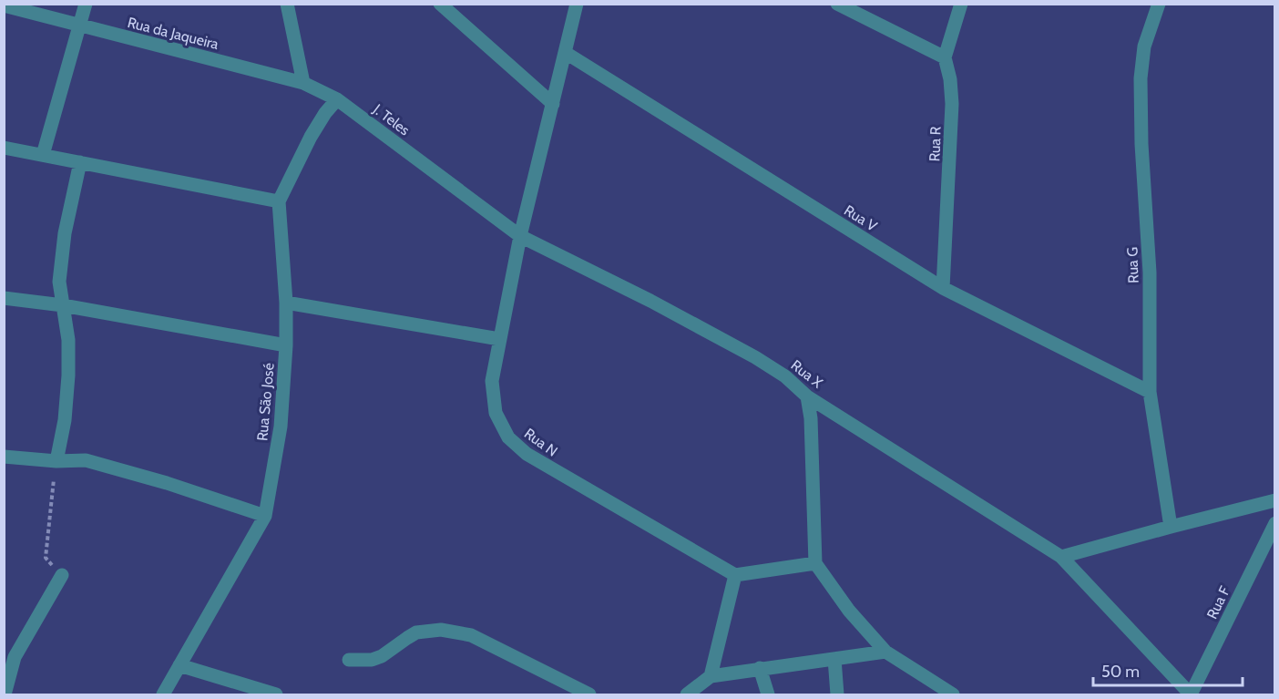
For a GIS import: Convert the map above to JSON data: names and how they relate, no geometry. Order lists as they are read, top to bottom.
{
  "streets": {
    "street": [
      "Rua da Jaqueira",
      "J. Teles",
      "Rua R",
      "Rua V",
      "Rua G",
      "Rua X",
      "Rua São José",
      "Rua N",
      "Rua F"
    ]
  },
  "crossings": [
    ["Rua da Jaqueira", "J. Teles"],
    ["J. Teles", "Rua X"],
    ["J. Teles", "Rua N"],
    ["Rua R", "Rua V"],
    ["Rua V", "Rua G"],
    ["Rua V", "Rua N"],
    ["Rua X", "Rua N"],
    ["Rua X", "Rua F"]
  ],
  "scale_bar": "50 m"
}
